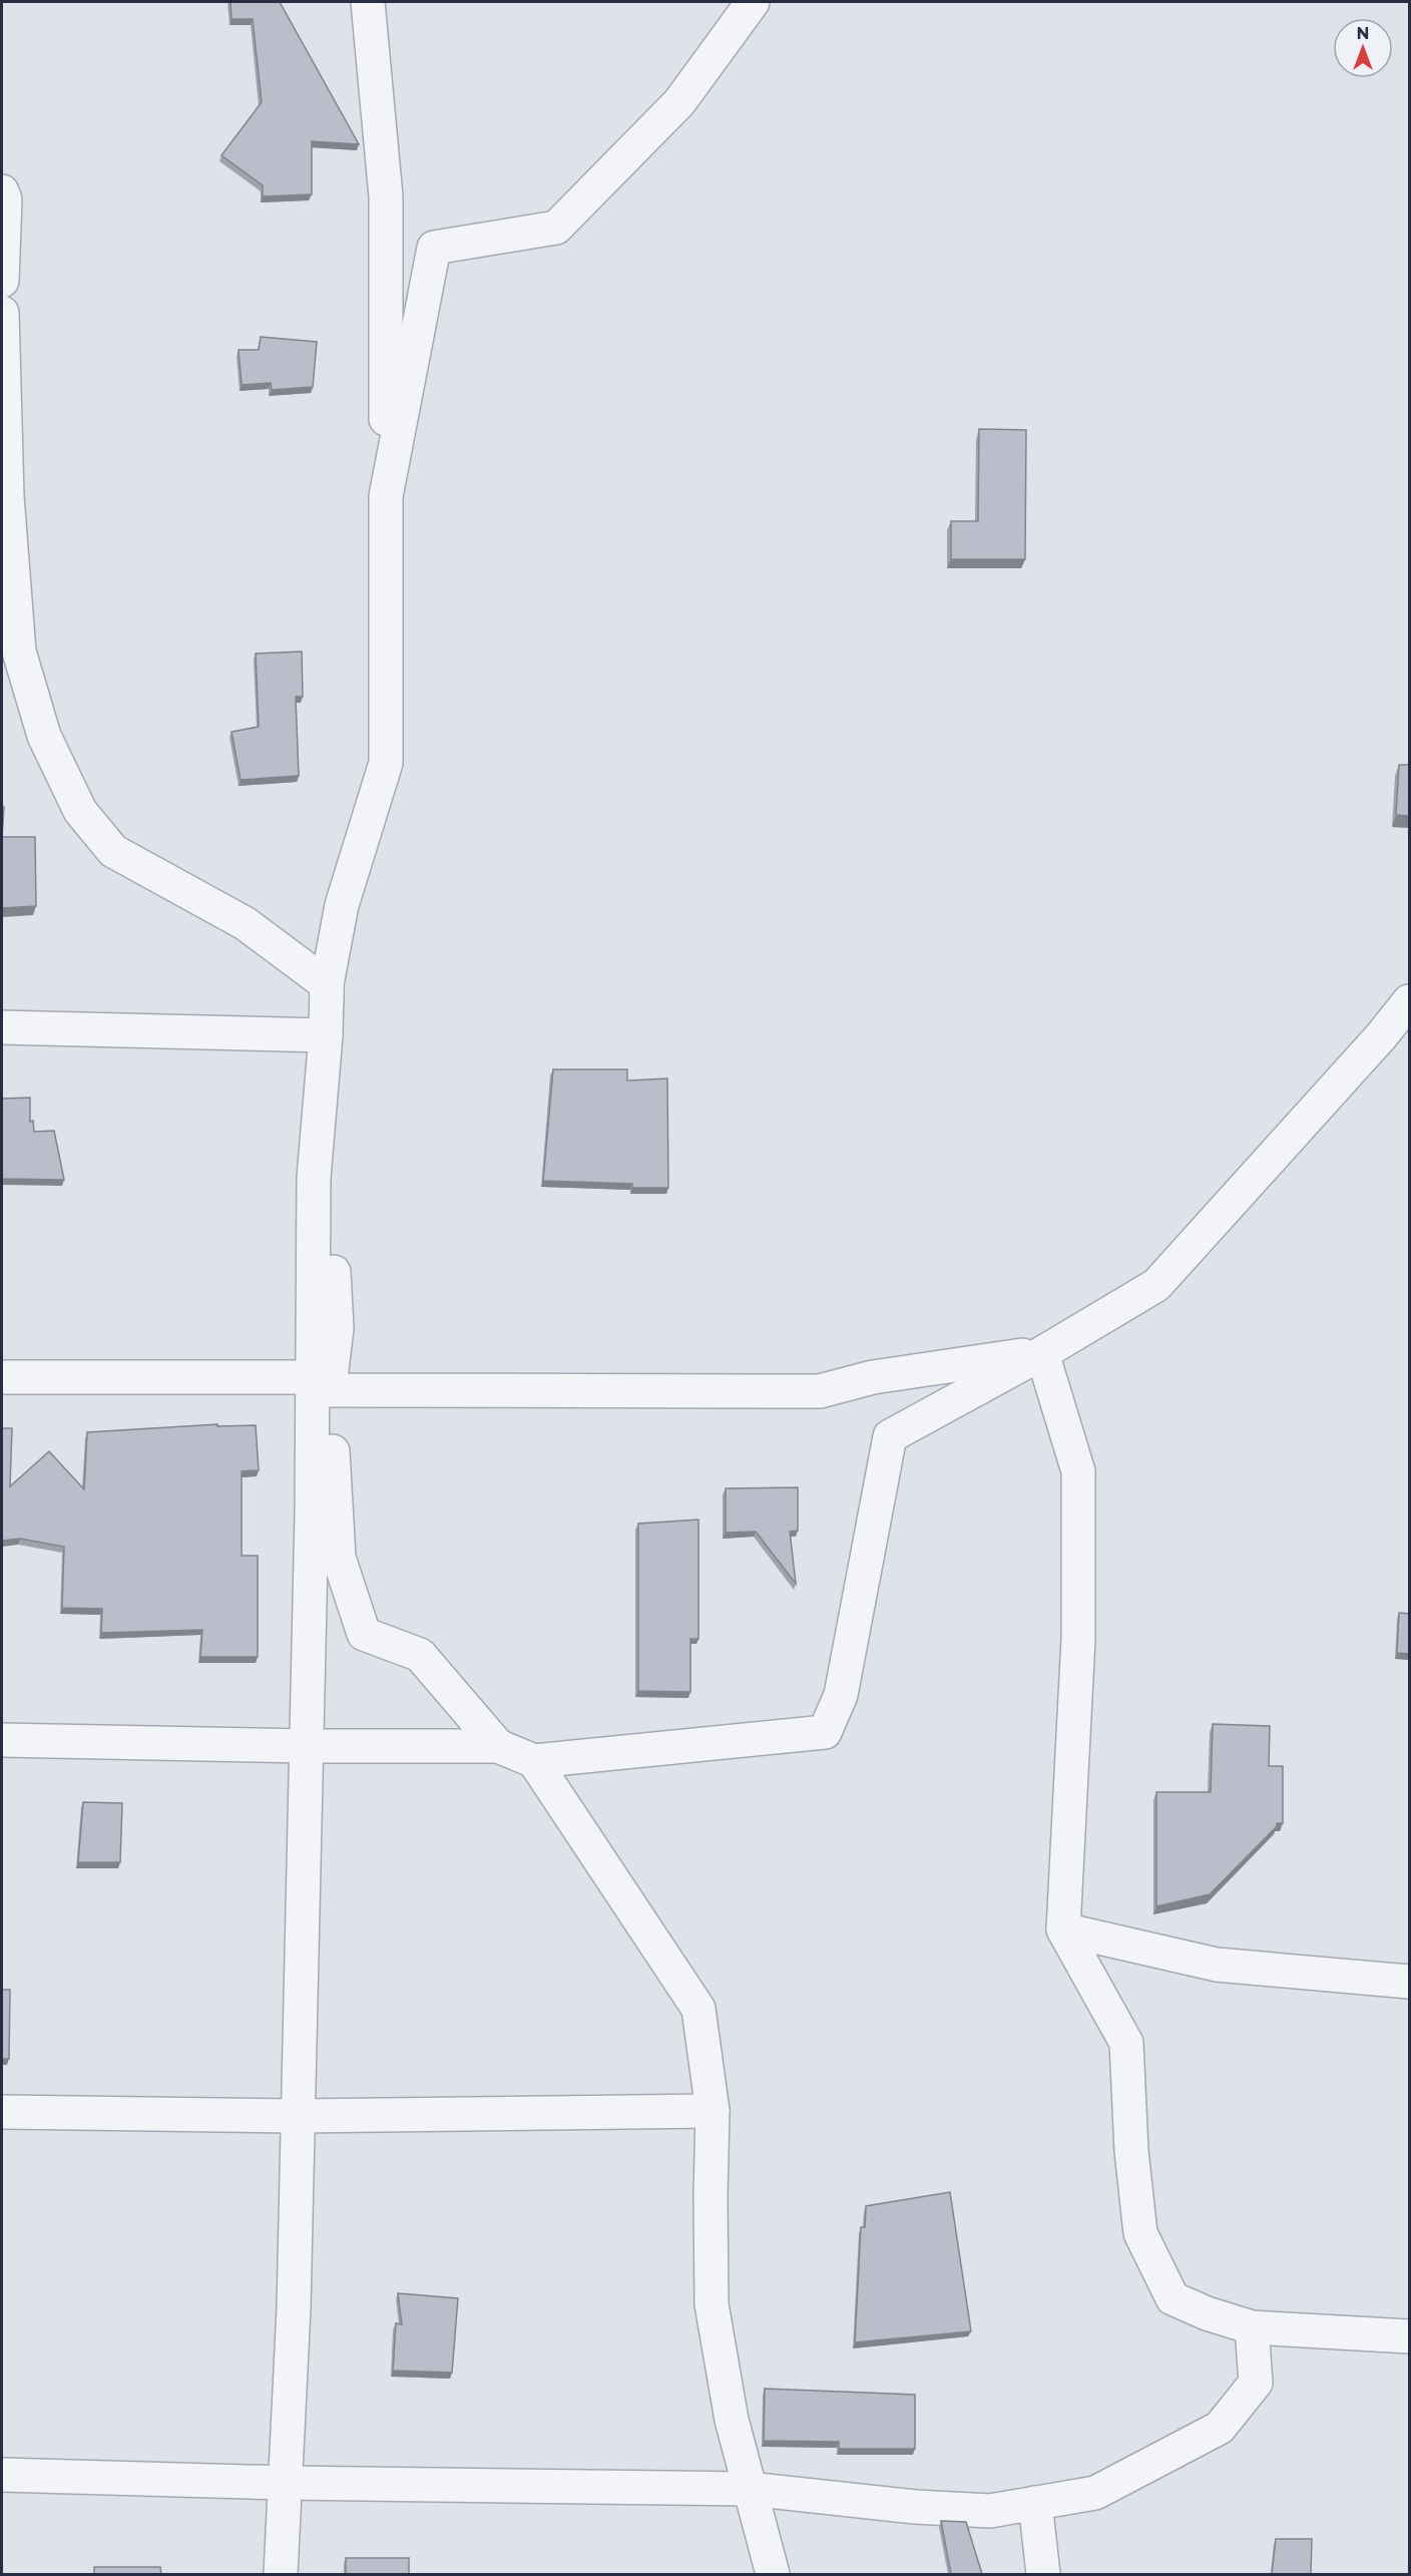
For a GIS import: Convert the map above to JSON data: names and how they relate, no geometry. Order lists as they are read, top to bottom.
{
  "north": "top"
}
